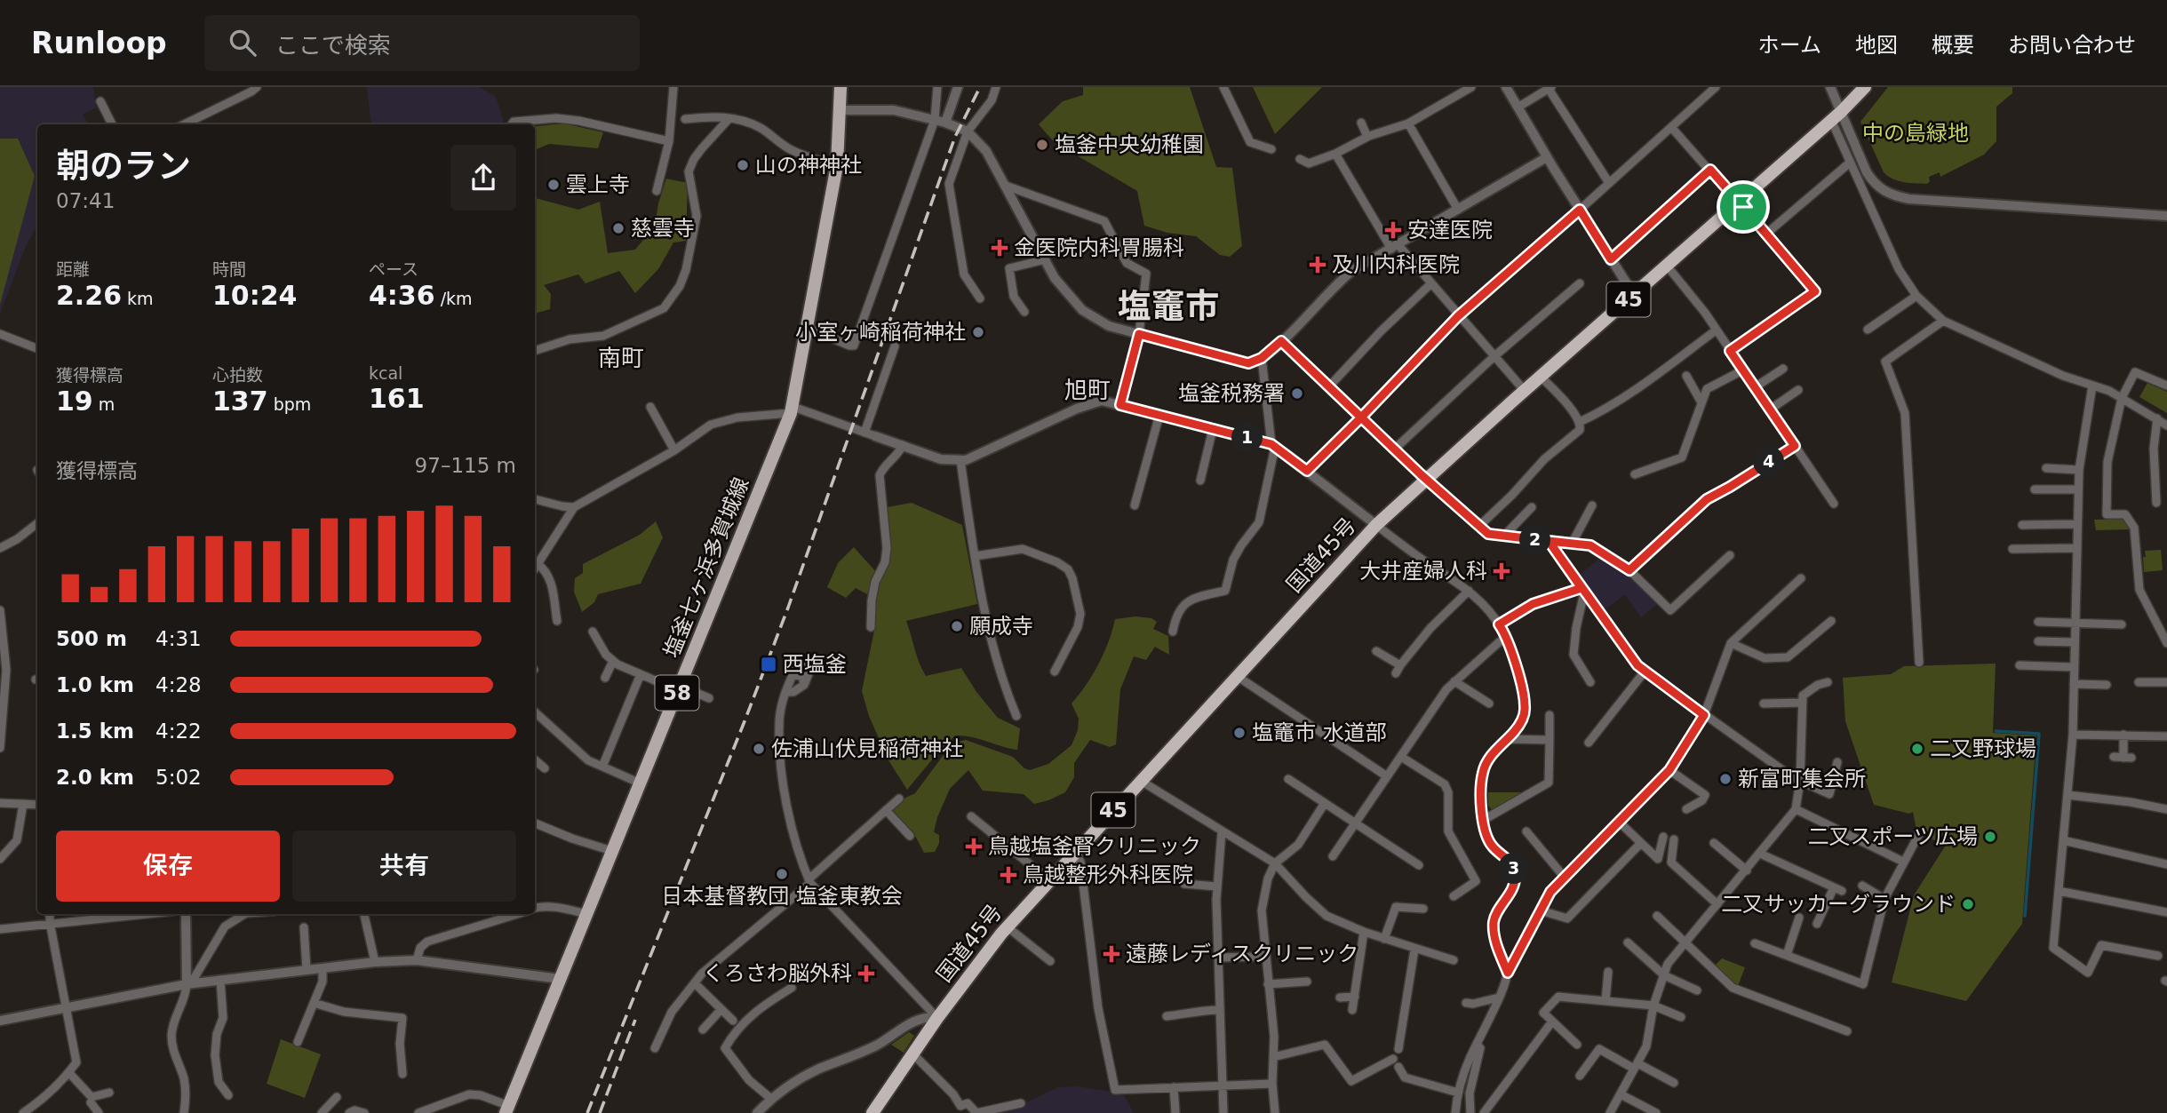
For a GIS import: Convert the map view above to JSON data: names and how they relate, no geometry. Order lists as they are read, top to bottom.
{
  "streets": {
    "highway": ["45", "国道45号"],
    "main road": ["塩釜七ヶ浜多賀城線", "58"]
  },
  "districts": ["塩竈市", "南町", "旭町"],
  "parks": ["中の島緑地"],
  "places": {
    "other": [
      "塩釜中央幼稚園",
      "山の神神社",
      "雲上寺",
      "慈雲寺",
      "小室ヶ崎稲荷神社",
      "塩釜税務署",
      "願成寺",
      "塩竈市 水道部",
      "佐浦山伏見稲荷神社",
      "二又野球場",
      "新富町集会所",
      "二又スポーツ広場",
      "日本基督教団 塩釜東教会",
      "二又サッカーグラウンド"
    ],
    "health": [
      "安達医院",
      "金医院内科胃腸科",
      "及川内科医院",
      "大井産婦人科",
      "鳥越塩釜腎クリニック",
      "鳥越整形外科医院",
      "遠藤レディスクリニック",
      "くろさわ脳外科"
    ],
    "transit": ["西塩釜"]
  },
  "page": {
    "header": "Runloop",
    "search": "ここで検索",
    "nav": [
      "ホーム",
      "地図",
      "概要",
      "お問い合わせ"
    ],
    "heading": ["朝のラン", "07:41"],
    "stats": [
      ["距離", "2.26 km"],
      ["時間", "10:24"],
      ["ペース", "4:36 /km"],
      ["獲得標高", "19 m"],
      ["心拍数", "137 bpm"],
      ["kcal", "161"]
    ],
    "pins": [
      "1",
      "4",
      "2",
      "3"
    ],
    "chart": ["獲得標高", "97–115 m"],
    "list": [
      {
        "name": "500 m",
        "note": "4:31"
      },
      {
        "name": "1.0 km",
        "note": "4:28"
      },
      {
        "name": "1.5 km",
        "note": "4:22"
      },
      {
        "name": "2.0 km",
        "note": "5:02"
      }
    ],
    "buttons": ["保存", "共有"]
  }
}
